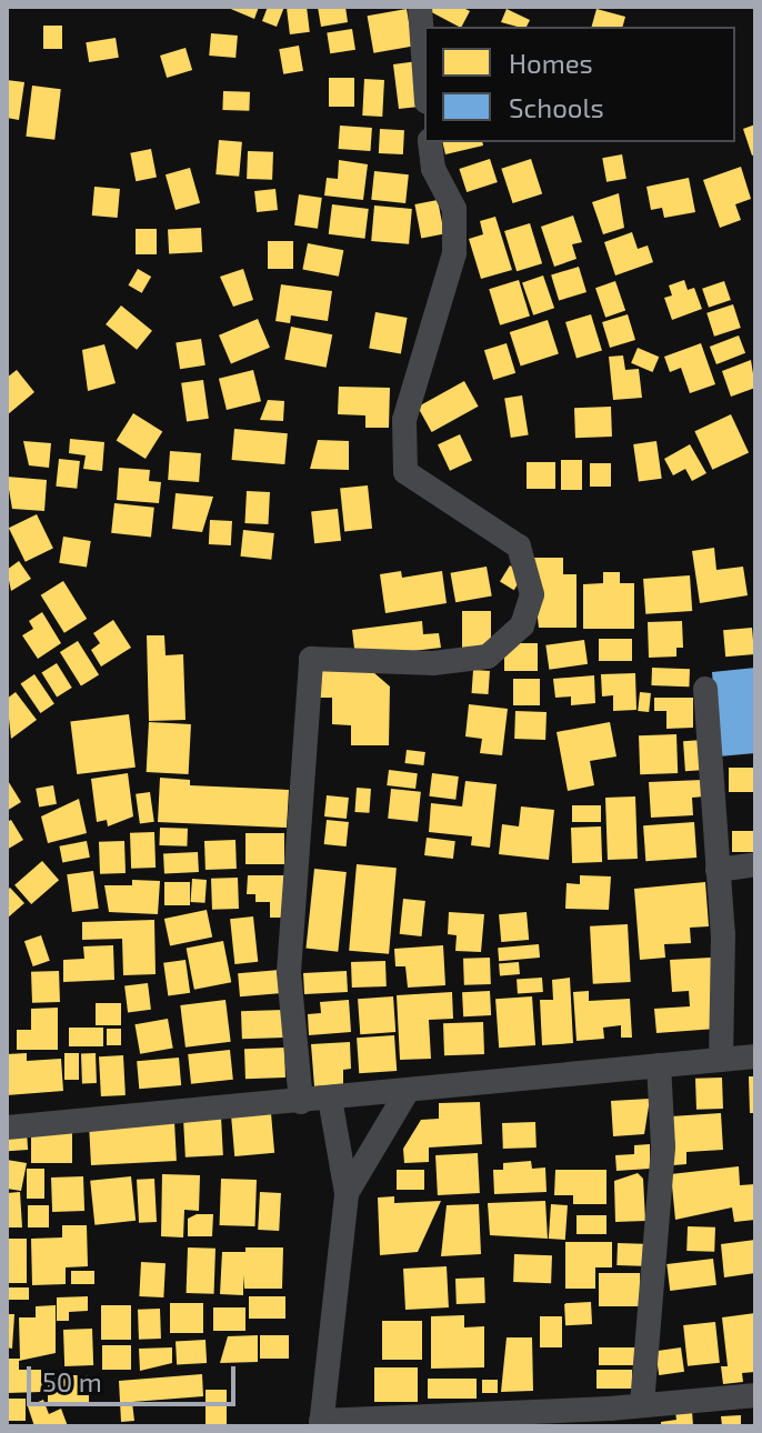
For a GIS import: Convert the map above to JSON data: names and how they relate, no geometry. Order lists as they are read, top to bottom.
{
  "legend": ["Homes", "Schools"],
  "scale_bar": "50 m"
}
